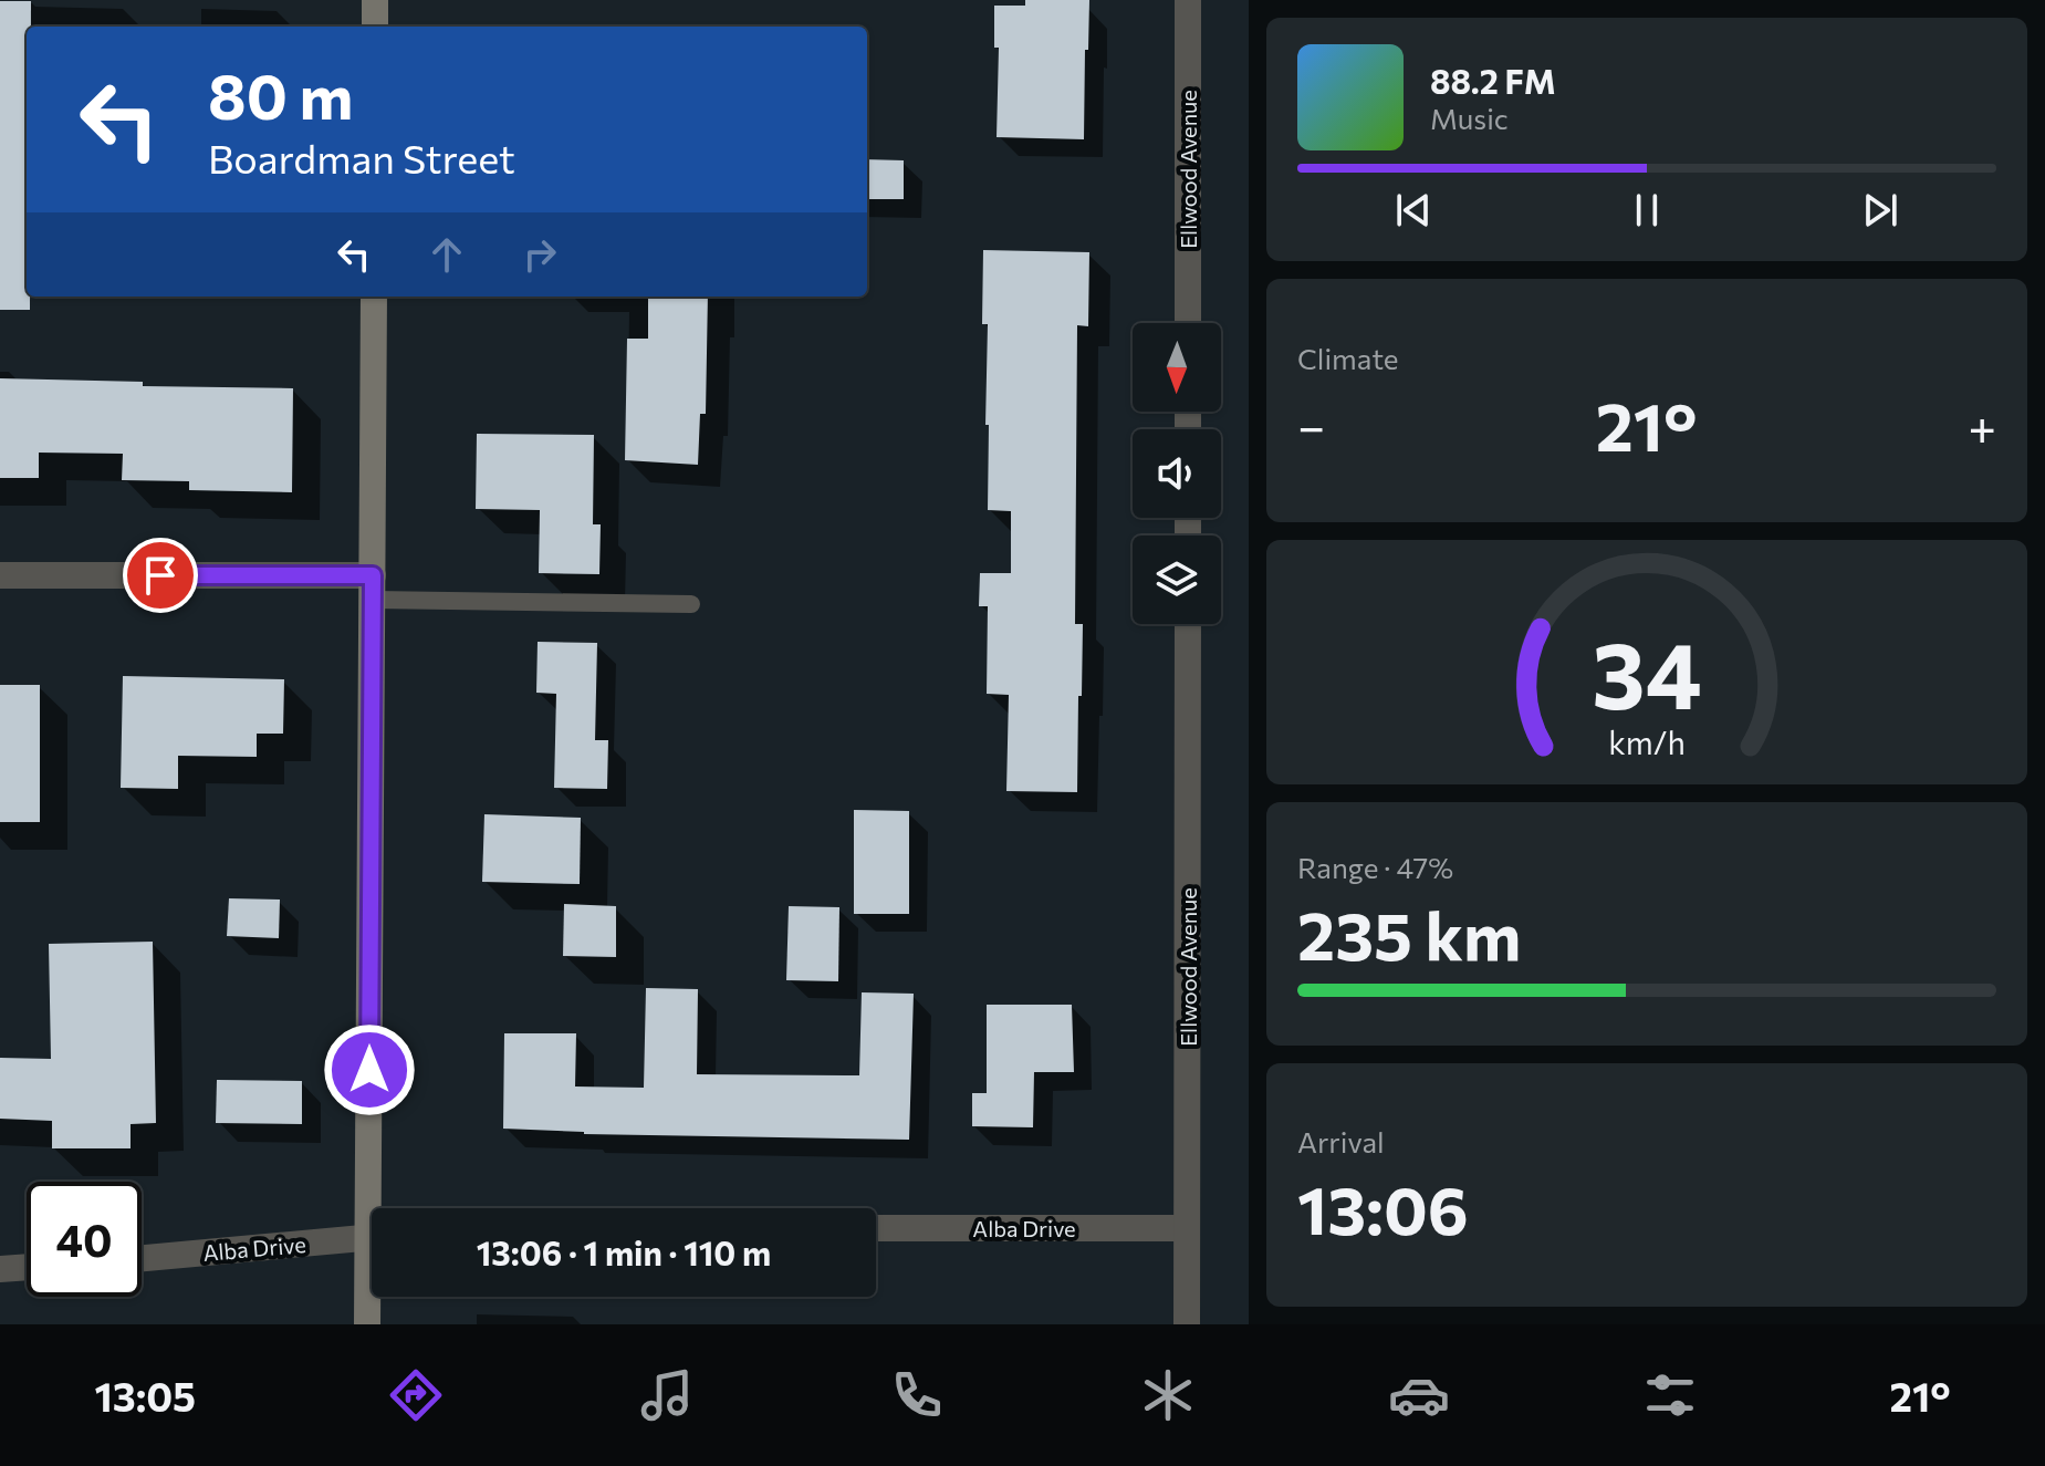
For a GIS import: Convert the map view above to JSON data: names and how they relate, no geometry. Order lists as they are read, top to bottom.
{
  "streets": {
    "street": ["Ellwood Avenue", "Alba Drive"]
  },
  "crossings": [
    ["Ellwood Avenue", "Alba Drive"]
  ],
  "north": "bottom",
  "page": {
    "turn": ["80 m", "Boardman Street"],
    "song": ["88.2 FM", "Music"],
    "tile": [
      "Climate",
      ["Range · 47%", "235 km"],
      ["Arrival", "13:06"]
    ],
    "heat": ["−", "21°", "+"],
    "limit": "40",
    "trip": "13:06 · 1 min · 110 m",
    "tabs": ["13:05", "21°"],
    "gauge": ["34", "km/h"]
  }
}
